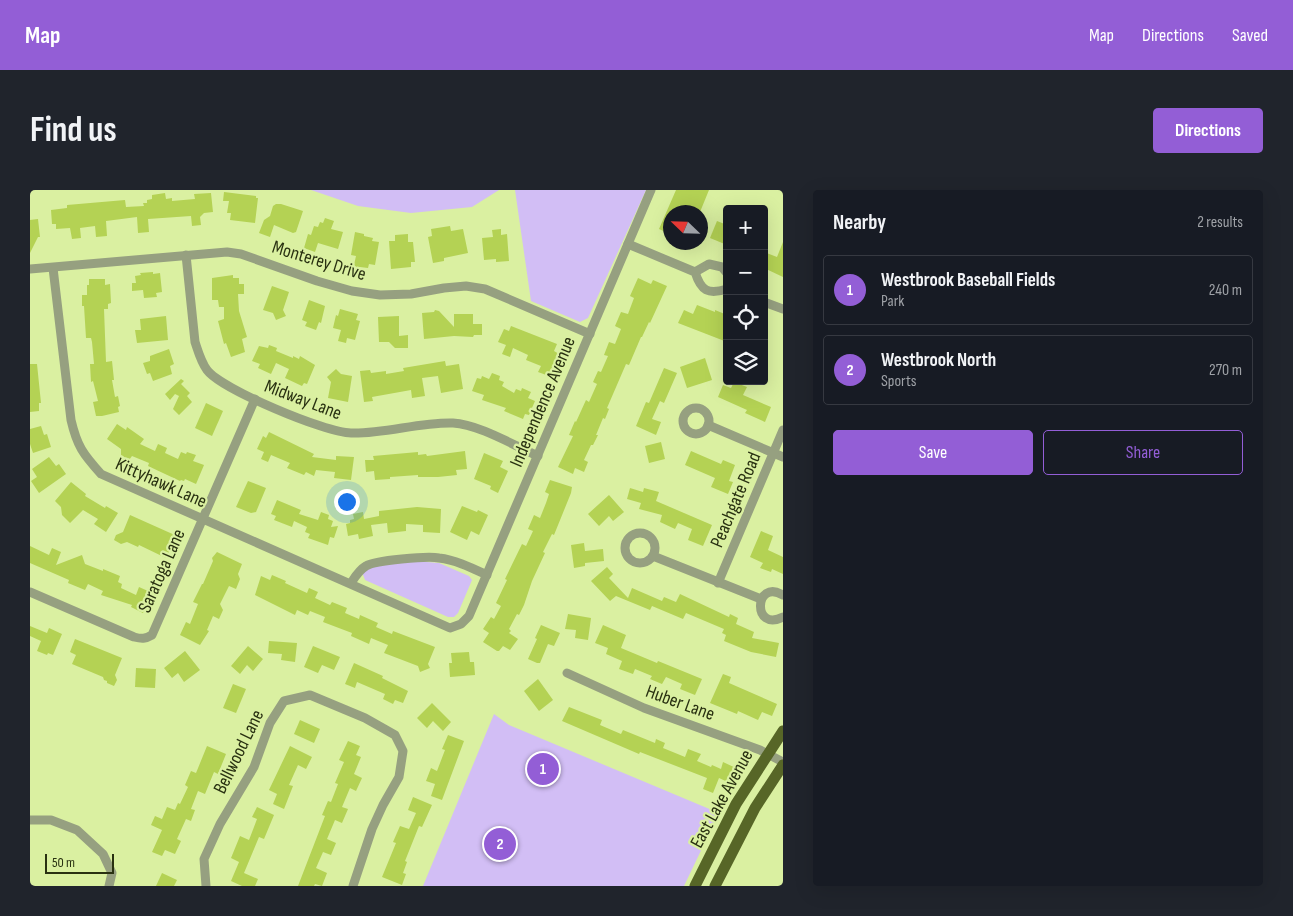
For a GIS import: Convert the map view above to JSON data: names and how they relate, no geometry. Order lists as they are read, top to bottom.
{
  "streets": {
    "main road": ["East Lake Avenue"],
    "street": [
      "Monterey Drive",
      "Midway Lane",
      "Independence Avenue",
      "Kittyhawk Lane",
      "Peachgate Road",
      "Saratoga Lane",
      "Huber Lane",
      "Bellwood Lane"
    ]
  },
  "crossings": [
    ["Monterey Drive", "Midway Lane"],
    ["Monterey Drive", "Independence Avenue"],
    ["Monterey Drive", "Kittyhawk Lane"],
    ["Midway Lane", "Independence Avenue"],
    ["Midway Lane", "Saratoga Lane"],
    ["Independence Avenue", "Kittyhawk Lane"],
    ["Kittyhawk Lane", "Saratoga Lane"],
    ["Huber Lane", "East Lake Avenue"]
  ],
  "scale_bar": "50 m",
  "north": "top left",
  "page": {
    "header": "Map",
    "nav": ["Map", "Directions", "Saved"],
    "buttons": [
      "Directions",
      ["Save", "Share"]
    ],
    "title": "Find us",
    "heading": ["Nearby", "2 results"],
    "map_buttons": ["+", "−"],
    "list": [
      {
        "mark": "1",
        "name": "Westbrook Baseball Fields",
        "note": "Park",
        "value": "240 m"
      },
      {
        "mark": "2",
        "name": "Westbrook North",
        "note": "Sports",
        "value": "270 m"
      }
    ],
    "pins": ["1", "2"],
    "scale": "50 m"
  }
}
